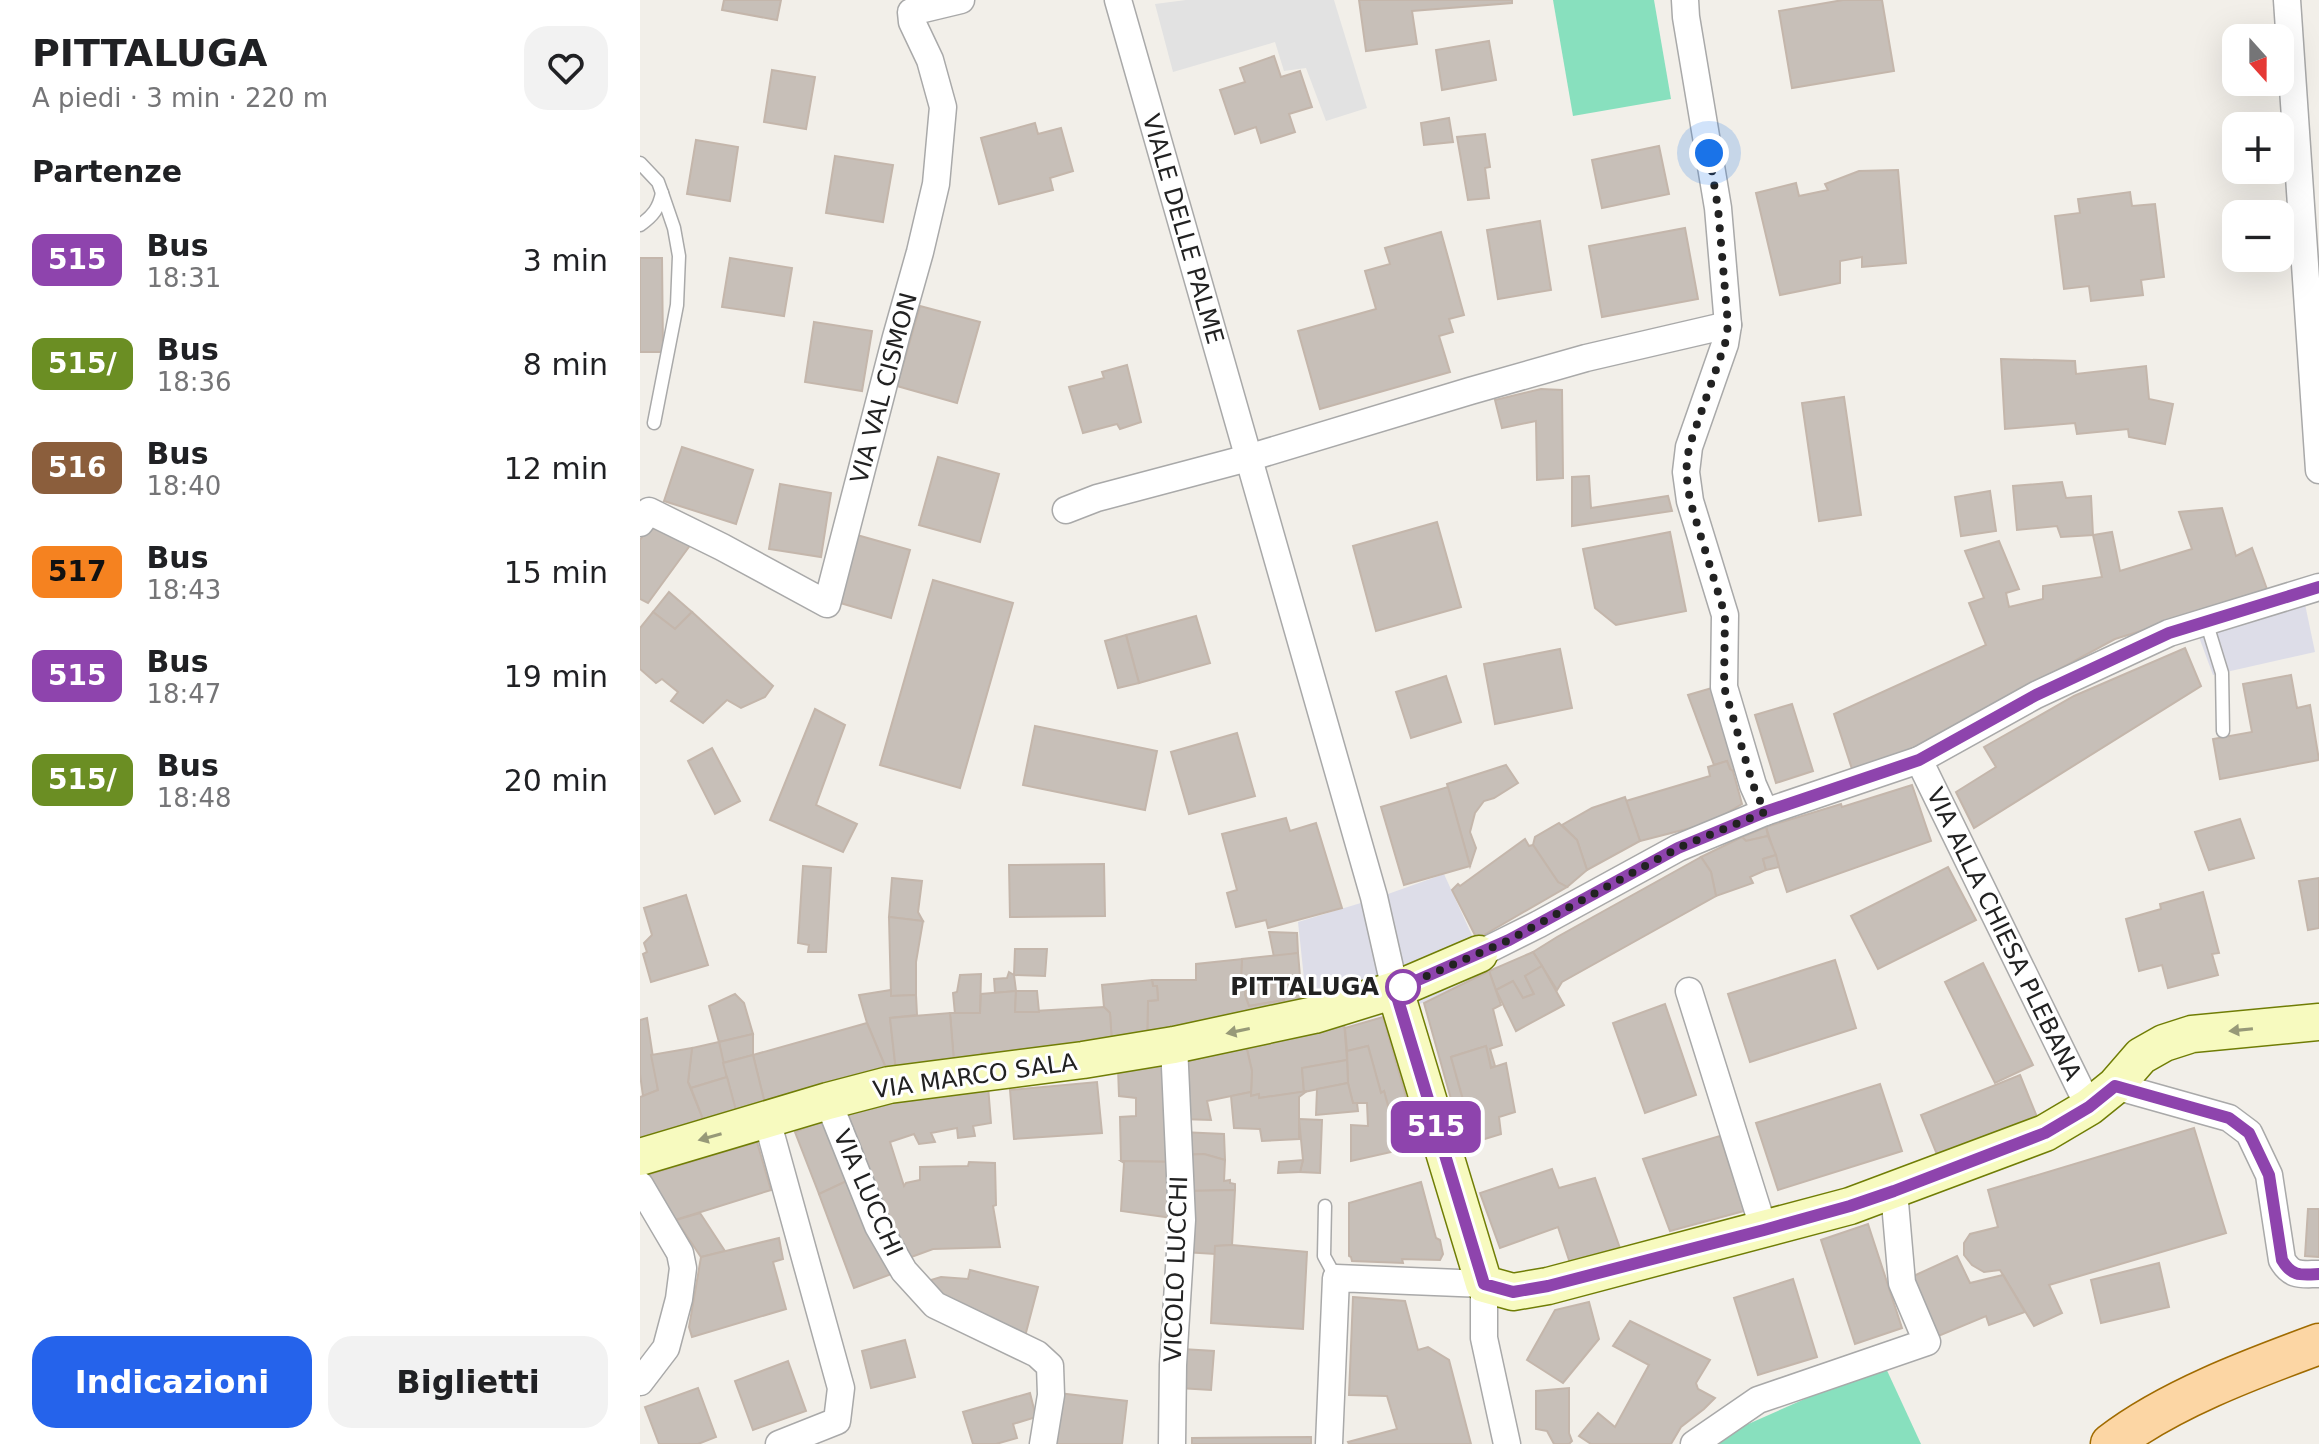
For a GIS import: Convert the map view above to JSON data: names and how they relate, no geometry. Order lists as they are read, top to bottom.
{
  "streets": {
    "street": [
      "VIALE DELLE PALME",
      "VIA VAL CISMON",
      "VIA ALLA CHIESA PLEBANA",
      "VIA MARCO SALA",
      "VIA LUCCHI",
      "VICOLO LUCCHI"
    ]
  },
  "crossings": [
    ["VIALE DELLE PALME", "VIA MARCO SALA"],
    ["VIA MARCO SALA", "VIA LUCCHI"],
    ["VIA MARCO SALA", "VICOLO LUCCHI"]
  ],
  "places": ["PITTALUGA"],
  "lines": ["bus line 515"],
  "north": "bottom",
  "page": {
    "heading": [
      ["PITTALUGA", "A piedi · 3 min · 220 m"],
      "Partenze"
    ],
    "on_map": "515",
    "map_buttons": ["+", "−"],
    "list": [
      {
        "mark": "515",
        "name": "Bus",
        "note": "18:31",
        "value": "3 min"
      },
      {
        "mark": "515/",
        "name": "Bus",
        "note": "18:36",
        "value": "8 min"
      },
      {
        "mark": "516",
        "name": "Bus",
        "note": "18:40",
        "value": "12 min"
      },
      {
        "mark": "517",
        "name": "Bus",
        "note": "18:43",
        "value": "15 min"
      },
      {
        "mark": "515",
        "name": "Bus",
        "note": "18:47",
        "value": "19 min"
      },
      {
        "mark": "515/",
        "name": "Bus",
        "note": "18:48",
        "value": "20 min"
      }
    ],
    "buttons": ["Indicazioni", "Biglietti"]
  }
}
